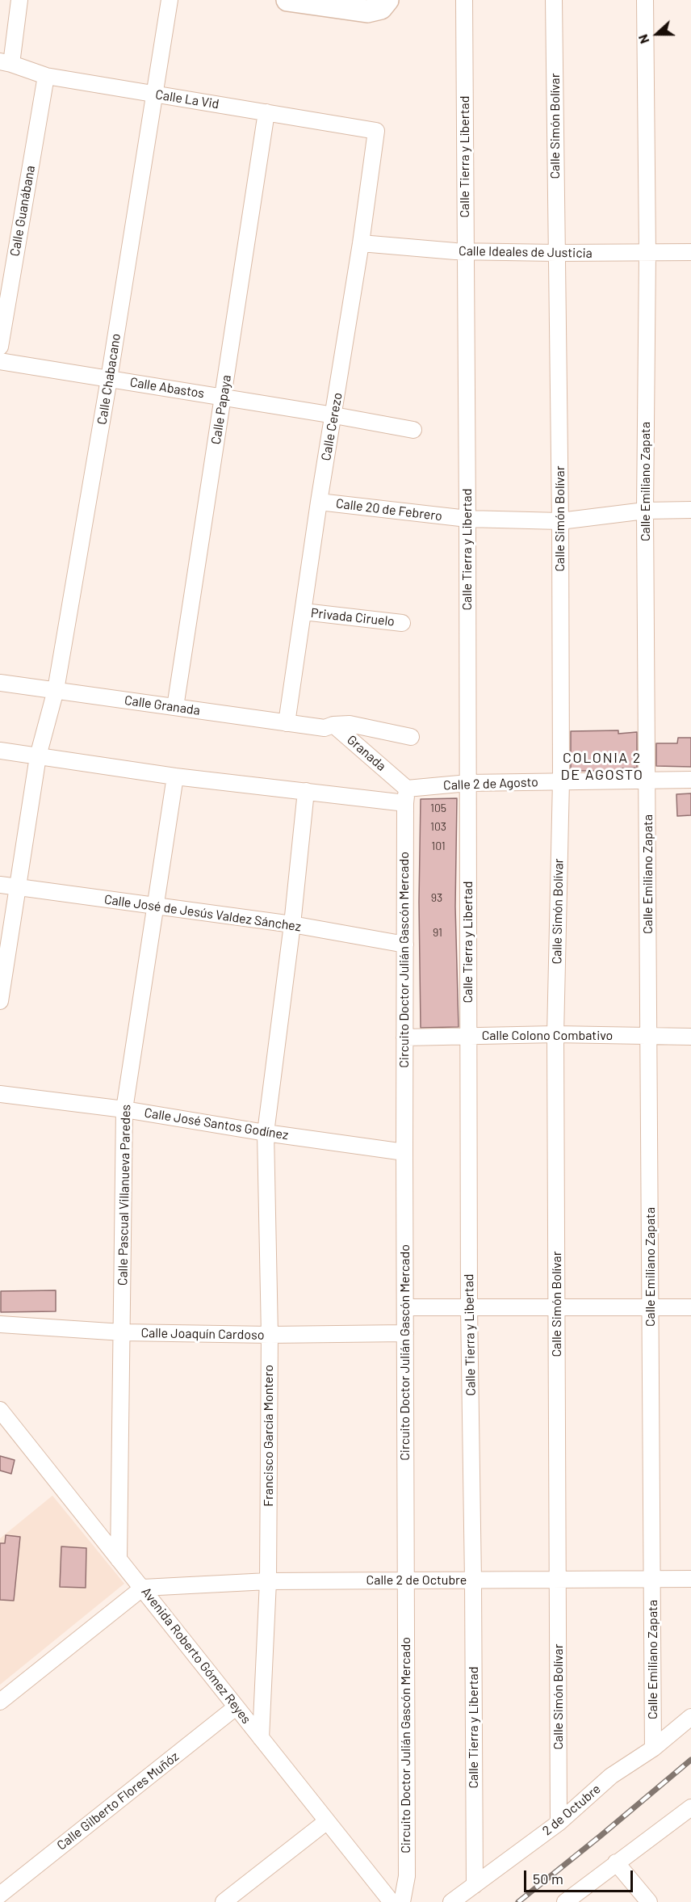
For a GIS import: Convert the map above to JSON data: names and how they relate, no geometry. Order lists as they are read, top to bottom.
{
  "streets": {
    "street": [
      "Calle La Vid",
      "Calle Simón Bolívar",
      "Calle Tierra y Libertad",
      "Calle Guanábana",
      "Calle Ideales de Justicia",
      "Calle Chabacano",
      "Calle Abastos",
      "Calle Papaya",
      "Calle Cerezo",
      "Calle Emiliano Zapata",
      "Calle 20 de Febrero",
      "Privada Ciruelo",
      "Calle Granada",
      "Granada",
      "Calle 2 de Agosto",
      "Calle José de Jesús Valdez Sánchez",
      "Circuito Doctor Julián Gascón Mercado",
      "Calle Colono Combativo",
      "Calle José Santos Godínez",
      "Calle Pascual Villanueva Paredes",
      "Calle Joaquín Cardoso",
      "Francisco García Montero",
      "Calle 2 de Octubre",
      "Avenida Roberto Gómez Reyes",
      "Calle Gilberto Flores Muñóz",
      "2 de Octubre"
    ]
  },
  "crossings": [
    ["Calle La Vid", "Calle Guanábana"],
    ["Calle La Vid", "Calle Chabacano"],
    ["Calle La Vid", "Calle Papaya"],
    ["Calle La Vid", "Calle Cerezo"],
    ["Calle Simón Bolívar", "Calle Ideales de Justicia"],
    ["Calle Simón Bolívar", "Calle 20 de Febrero"],
    ["Calle Simón Bolívar", "Calle 2 de Agosto"],
    ["Calle Simón Bolívar", "Calle Colono Combativo"],
    ["Calle Simón Bolívar", "Calle 2 de Octubre"],
    ["Calle Simón Bolívar", "2 de Octubre"],
    ["Calle Tierra y Libertad", "Calle Ideales de Justicia"],
    ["Calle Tierra y Libertad", "Calle 20 de Febrero"],
    ["Calle Tierra y Libertad", "Calle 2 de Agosto"],
    ["Calle Tierra y Libertad", "Calle Colono Combativo"],
    ["Calle Tierra y Libertad", "Calle 2 de Octubre"],
    ["Calle Tierra y Libertad", "2 de Octubre"],
    ["Calle Ideales de Justicia", "Calle Cerezo"],
    ["Calle Ideales de Justicia", "Calle Emiliano Zapata"],
    ["Calle Chabacano", "Calle Abastos"],
    ["Calle Chabacano", "Calle Granada"],
    ["Calle Chabacano", "Calle José de Jesús Valdez Sánchez"],
    ["Calle Abastos", "Calle Papaya"],
    ["Calle Abastos", "Calle Cerezo"],
    ["Calle Papaya", "Calle Granada"],
    ["Calle Cerezo", "Calle 20 de Febrero"],
    ["Calle Cerezo", "Privada Ciruelo"],
    ["Calle Cerezo", "Calle Granada"],
    ["Calle Emiliano Zapata", "Calle 20 de Febrero"],
    ["Calle Emiliano Zapata", "Calle 2 de Agosto"],
    ["Calle Emiliano Zapata", "Calle Colono Combativo"],
    ["Calle Emiliano Zapata", "Calle 2 de Octubre"],
    ["Calle Emiliano Zapata", "2 de Octubre"],
    ["Calle Granada", "Granada"],
    ["Granada", "Calle 2 de Agosto"],
    ["Granada", "Circuito Doctor Julián Gascón Mercado"],
    ["Calle 2 de Agosto", "Circuito Doctor Julián Gascón Mercado"],
    ["Calle José de Jesús Valdez Sánchez", "Circuito Doctor Julián Gascón Mercado"],
    ["Calle José de Jesús Valdez Sánchez", "Calle Pascual Villanueva Paredes"],
    ["Calle José de Jesús Valdez Sánchez", "Francisco García Montero"],
    ["Circuito Doctor Julián Gascón Mercado", "Calle Colono Combativo"],
    ["Circuito Doctor Julián Gascón Mercado", "Calle José Santos Godínez"],
    ["Circuito Doctor Julián Gascón Mercado", "Calle Joaquín Cardoso"],
    ["Circuito Doctor Julián Gascón Mercado", "Calle 2 de Octubre"],
    ["Calle José Santos Godínez", "Calle Pascual Villanueva Paredes"],
    ["Calle José Santos Godínez", "Francisco García Montero"],
    ["Calle Pascual Villanueva Paredes", "Calle Joaquín Cardoso"],
    ["Calle Pascual Villanueva Paredes", "Avenida Roberto Gómez Reyes"],
    ["Calle Joaquín Cardoso", "Francisco García Montero"],
    ["Francisco García Montero", "Calle 2 de Octubre"],
    ["Francisco García Montero", "Avenida Roberto Gómez Reyes"],
    ["Calle 2 de Octubre", "Avenida Roberto Gómez Reyes"],
    ["Avenida Roberto Gómez Reyes", "Calle Gilberto Flores Muñóz"]
  ],
  "districts": ["COLONIA 2 DE AGOSTO"],
  "house_numbers": [
    "105",
    "103",
    "101",
    "93",
    "91"
  ],
  "scale_bar": "50 m",
  "north": "left"
}
